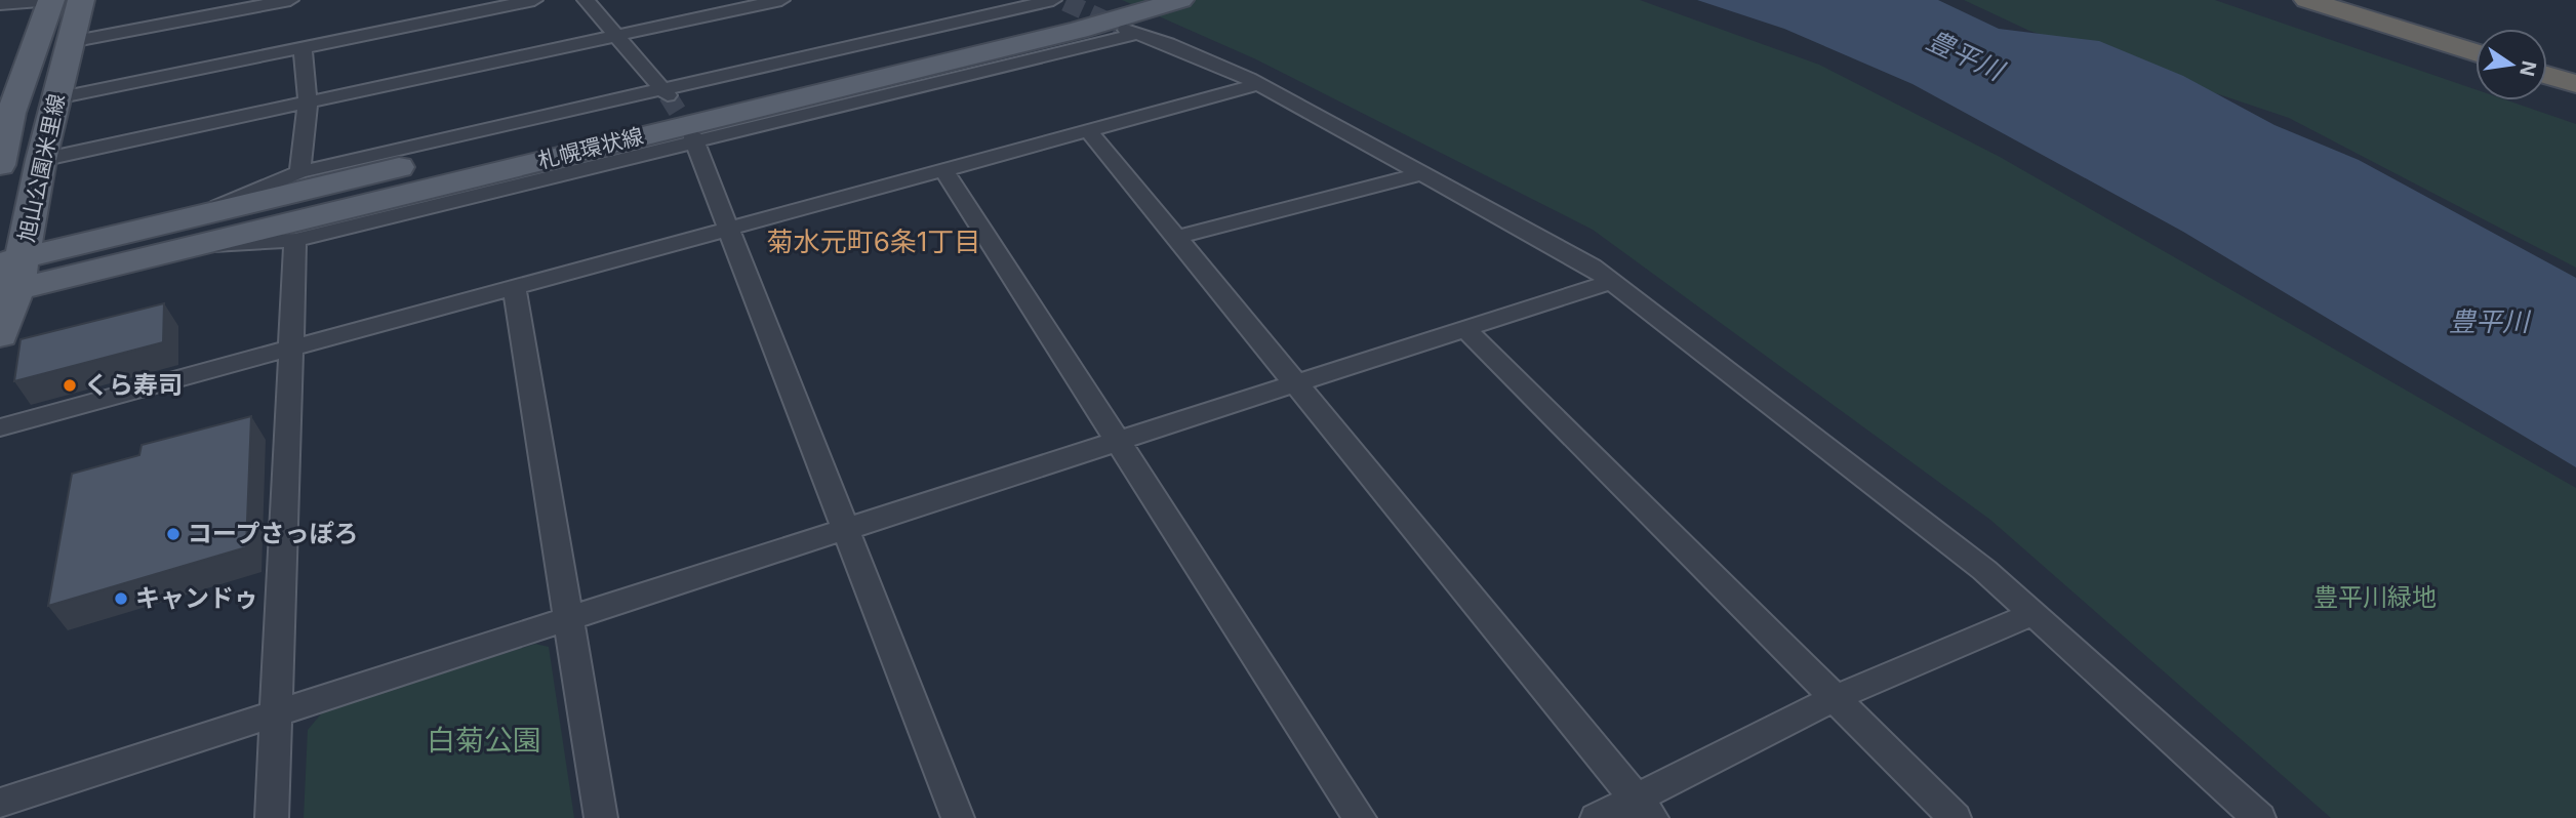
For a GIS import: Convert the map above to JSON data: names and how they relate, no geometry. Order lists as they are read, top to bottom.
{
  "streets": {
    "main road": ["札幌環状線", "旭山公園米里線"]
  },
  "crossings": [
    ["札幌環状線", "旭山公園米里線"]
  ],
  "districts": ["菊水元町6条1丁目"],
  "water": ["豊平川"],
  "parks": ["豊平川緑地", "白菊公園"],
  "places": ["くら寿司", "コープさっぽろ", "キャンドゥ"],
  "north": "right"
}
